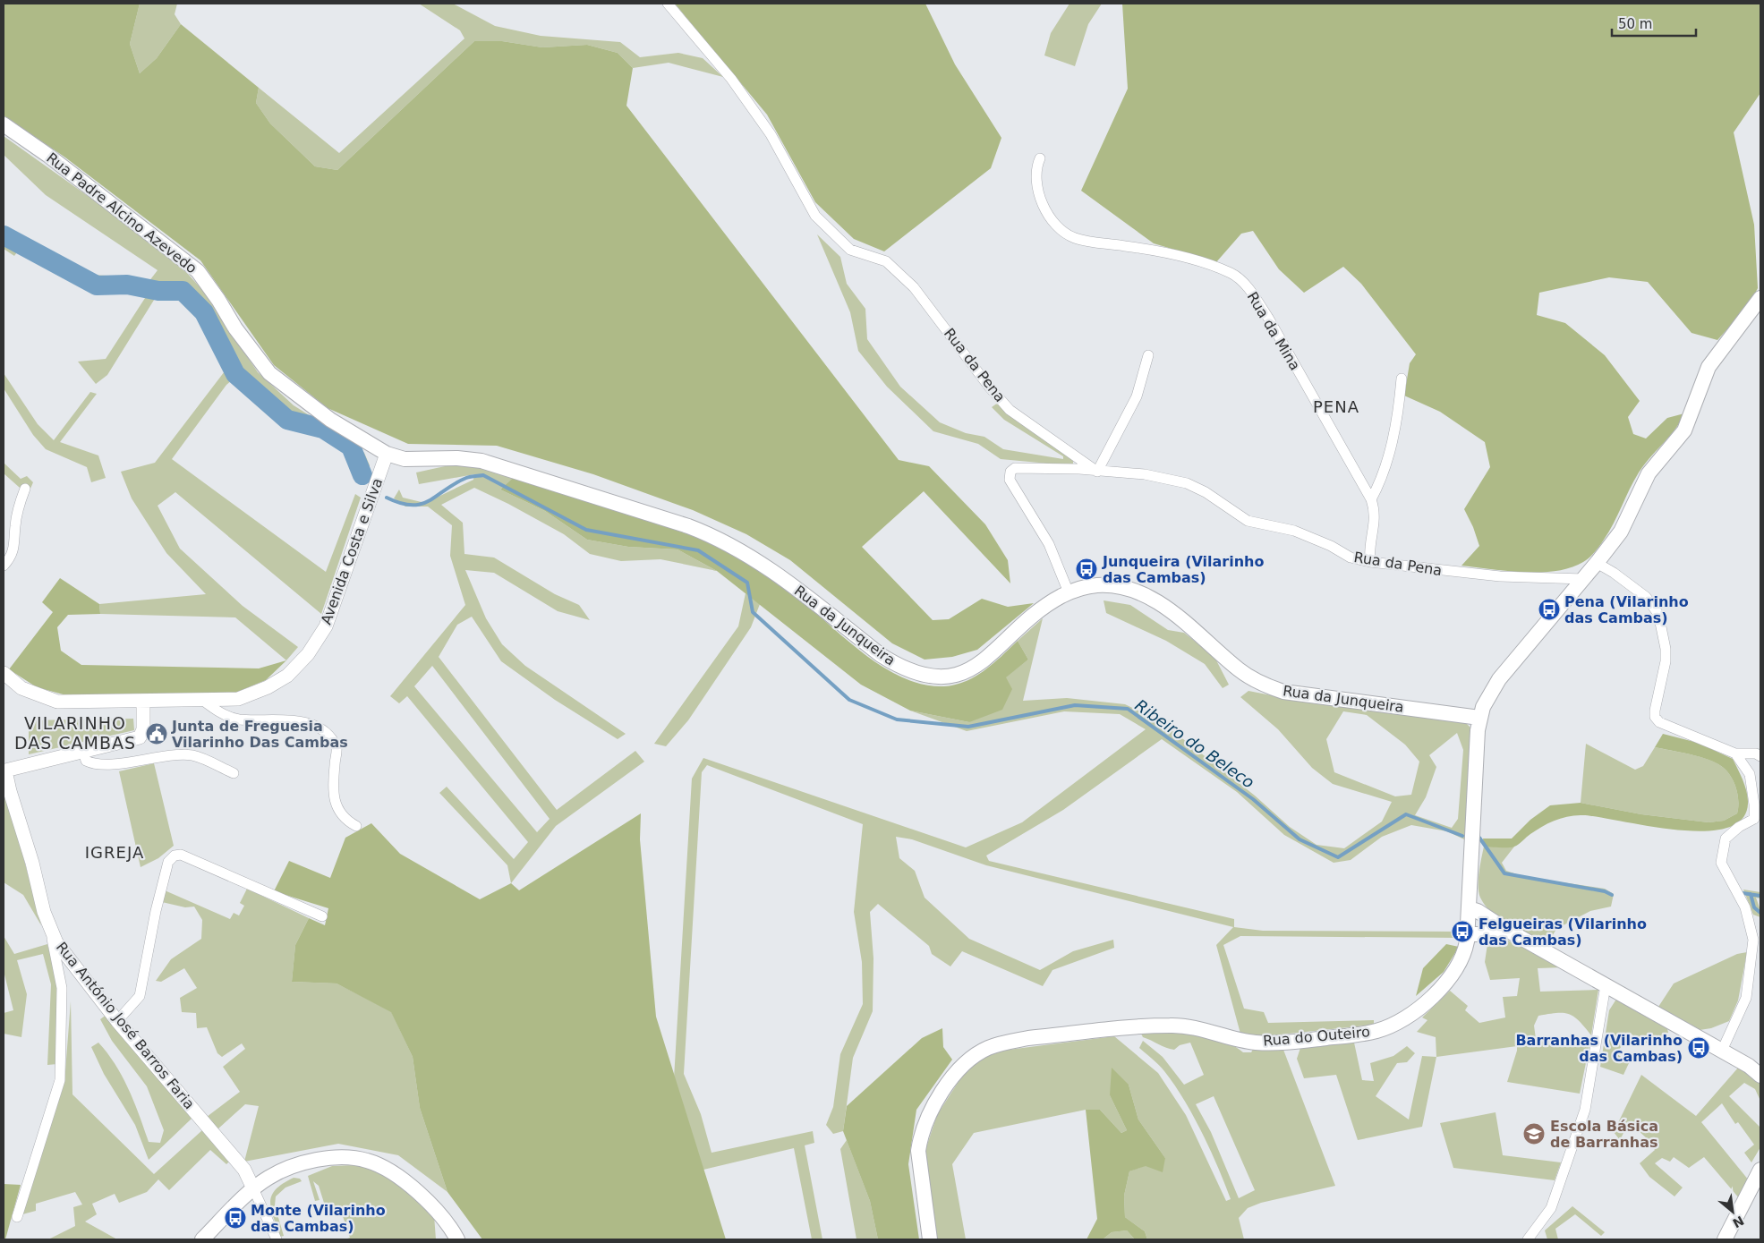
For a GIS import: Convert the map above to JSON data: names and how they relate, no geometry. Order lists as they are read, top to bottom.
{
  "streets": {
    "main road": ["Rua Padre Alcino Azevedo", "Rua da Junqueira", "Rua do Outeiro"],
    "street": [
      "Rua da Mina",
      "Rua da Pena",
      "Avenida Costa e Silva",
      "Rua António José Barros Faria"
    ]
  },
  "crossings": [
    ["Rua Padre Alcino Azevedo", "Avenida Costa e Silva"],
    ["Rua Padre Alcino Azevedo", "Rua da Junqueira"],
    ["Rua da Mina", "Rua da Pena"],
    ["Rua da Pena", "Rua da Junqueira"],
    ["Rua da Pena", "Rua do Outeiro"],
    ["Avenida Costa e Silva", "Rua da Junqueira"],
    ["Rua da Junqueira", "Rua do Outeiro"]
  ],
  "districts": ["PENA", "VILARINHO DAS CAMBAS", "IGREJA"],
  "water": ["Ribeiro do Beleco"],
  "places": {
    "bus stop": [
      "Junqueira (Vilarinho das Cambas)",
      "Pena (Vilarinho das Cambas)",
      "Felgueiras (Vilarinho das Cambas)",
      "Barranhas (Vilarinho das Cambas)",
      "Monte (Vilarinho das Cambas)"
    ],
    "public building": ["Junta de Freguesia Vilarinho Das Cambas"],
    "school or university": ["Escola Básica de Barranhas"]
  },
  "scale_bar": "50 m",
  "north": "bottom right"
}
